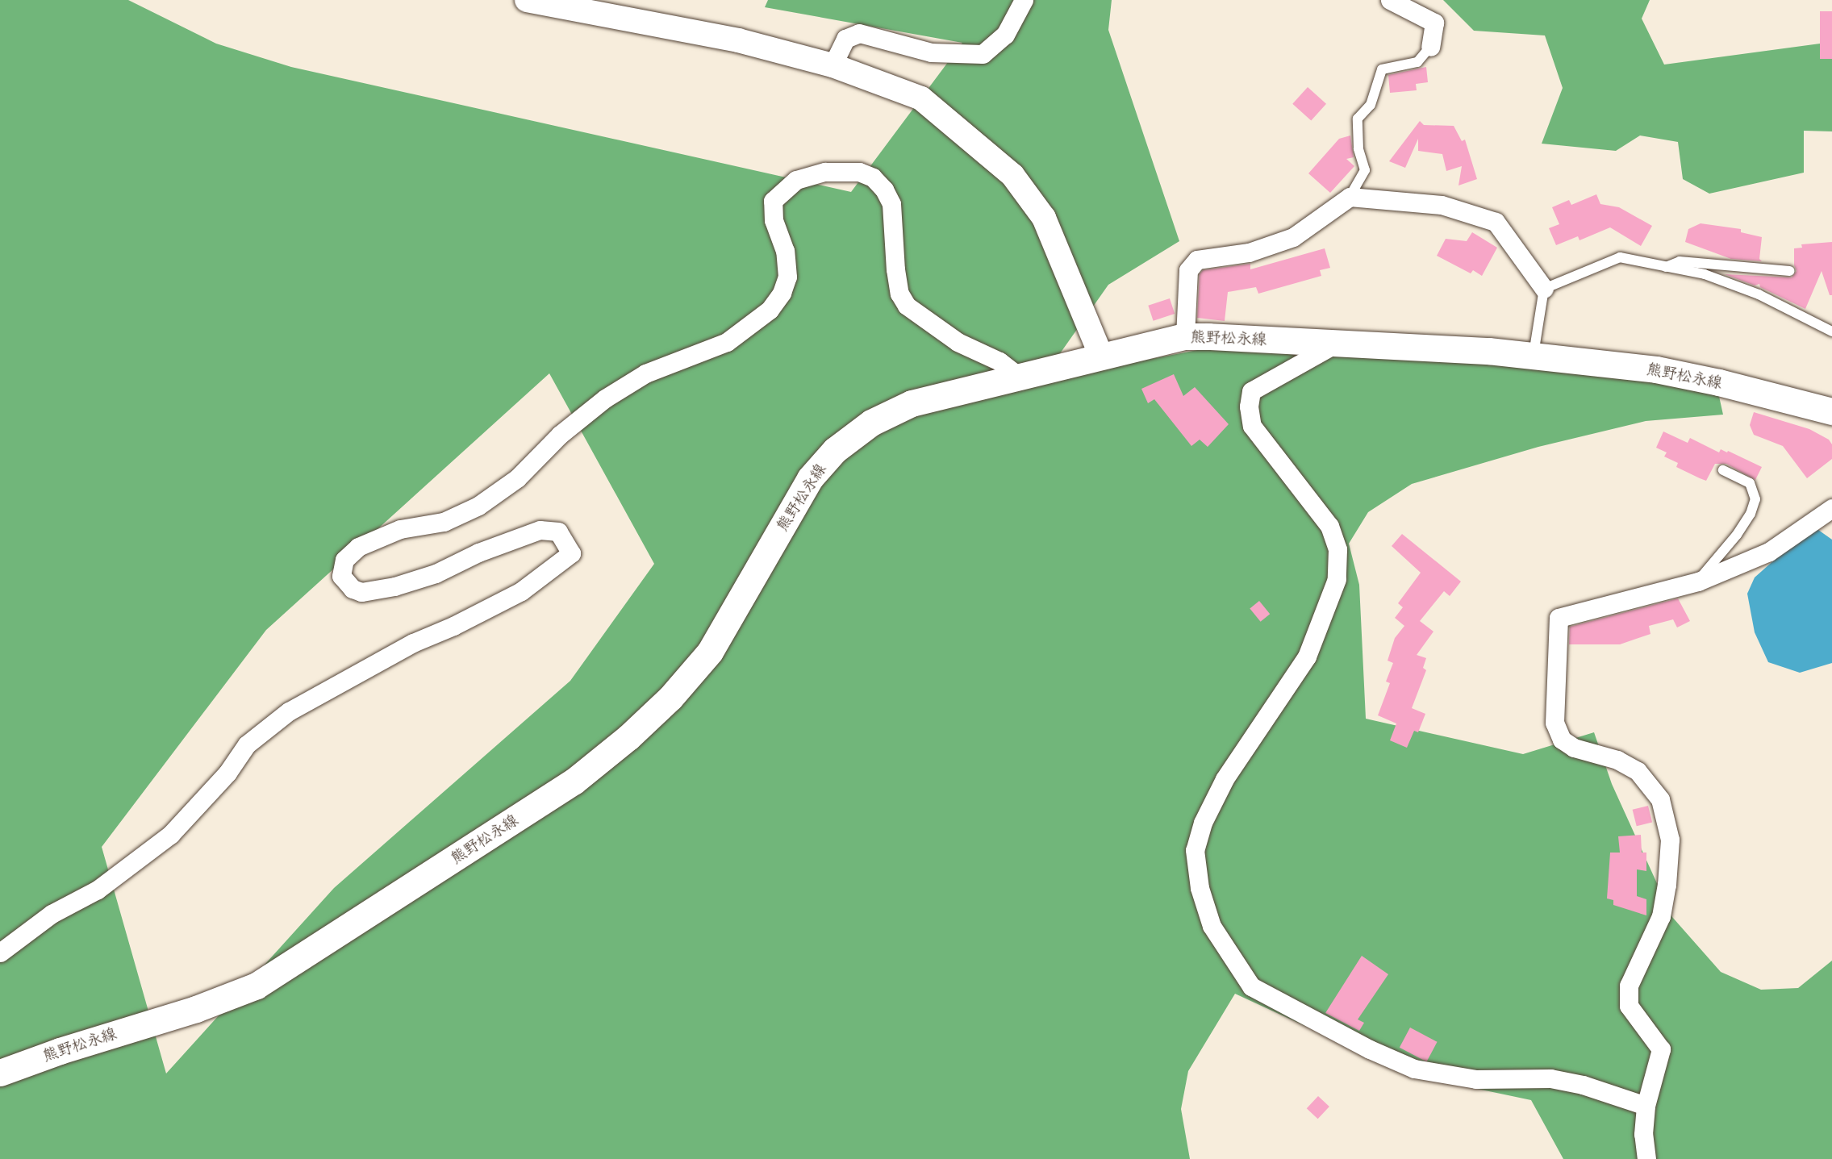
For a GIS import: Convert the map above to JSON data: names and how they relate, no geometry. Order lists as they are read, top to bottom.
{
  "streets": {
    "main road": ["熊野松永線"]
  }
}
